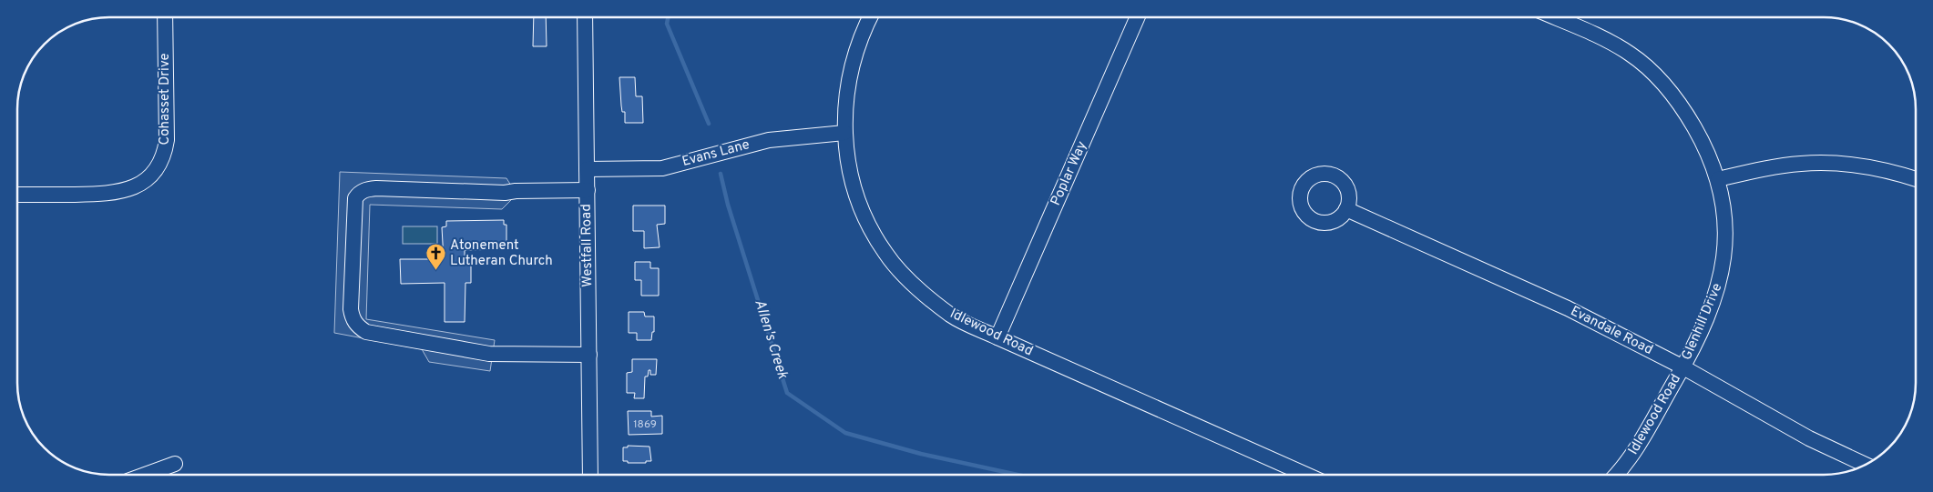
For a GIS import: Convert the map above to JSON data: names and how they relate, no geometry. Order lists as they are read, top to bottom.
{
  "streets": {
    "street": [
      "Cohasset Drive",
      "Evans Lane",
      "Poplar Way",
      "Westfall Road",
      "Glenhill Drive",
      "Evandale Road",
      "Idlewood Road"
    ]
  },
  "crossings": [
    ["Evans Lane", "Westfall Road"],
    ["Evans Lane", "Idlewood Road"],
    ["Poplar Way", "Idlewood Road"],
    ["Glenhill Drive", "Evandale Road"],
    ["Glenhill Drive", "Idlewood Road"],
    ["Evandale Road", "Idlewood Road"]
  ],
  "water": ["Allen's Creek"],
  "places": {
    "church": ["Atonement Lutheran Church"]
  },
  "house_numbers": ["1869"]
}
